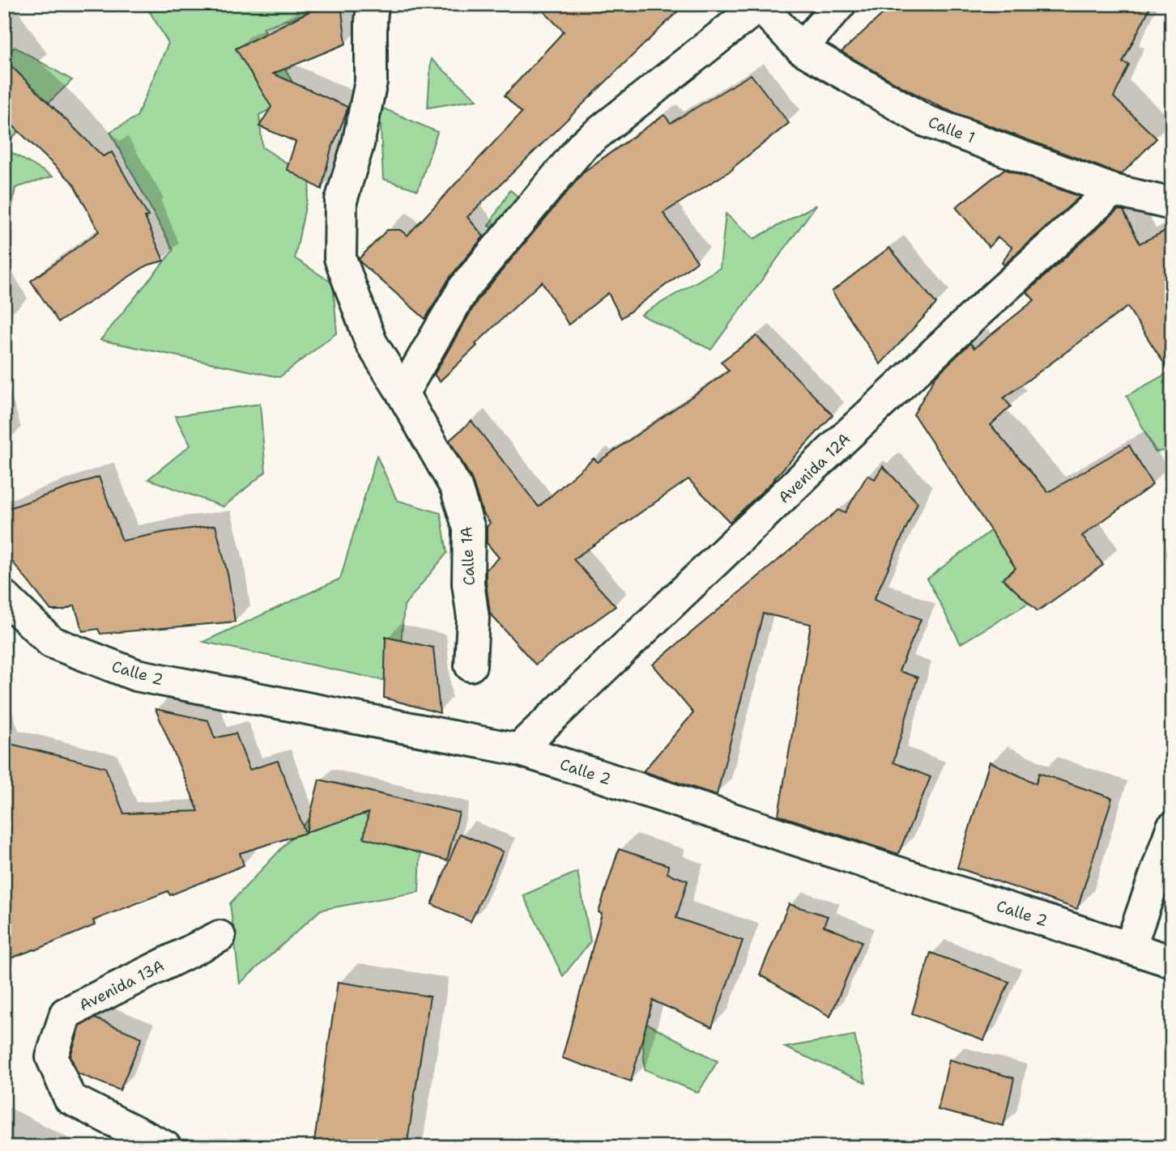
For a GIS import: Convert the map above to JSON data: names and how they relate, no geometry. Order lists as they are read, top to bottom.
{
  "streets": {
    "street": [
      "Calle 1",
      "Avenida 12A",
      "Calle 1A",
      "Calle 2",
      "Avenida 13A"
    ]
  },
  "crossings": [
    ["Calle 1", "Avenida 12A"],
    ["Avenida 12A", "Calle 2"]
  ]
}
